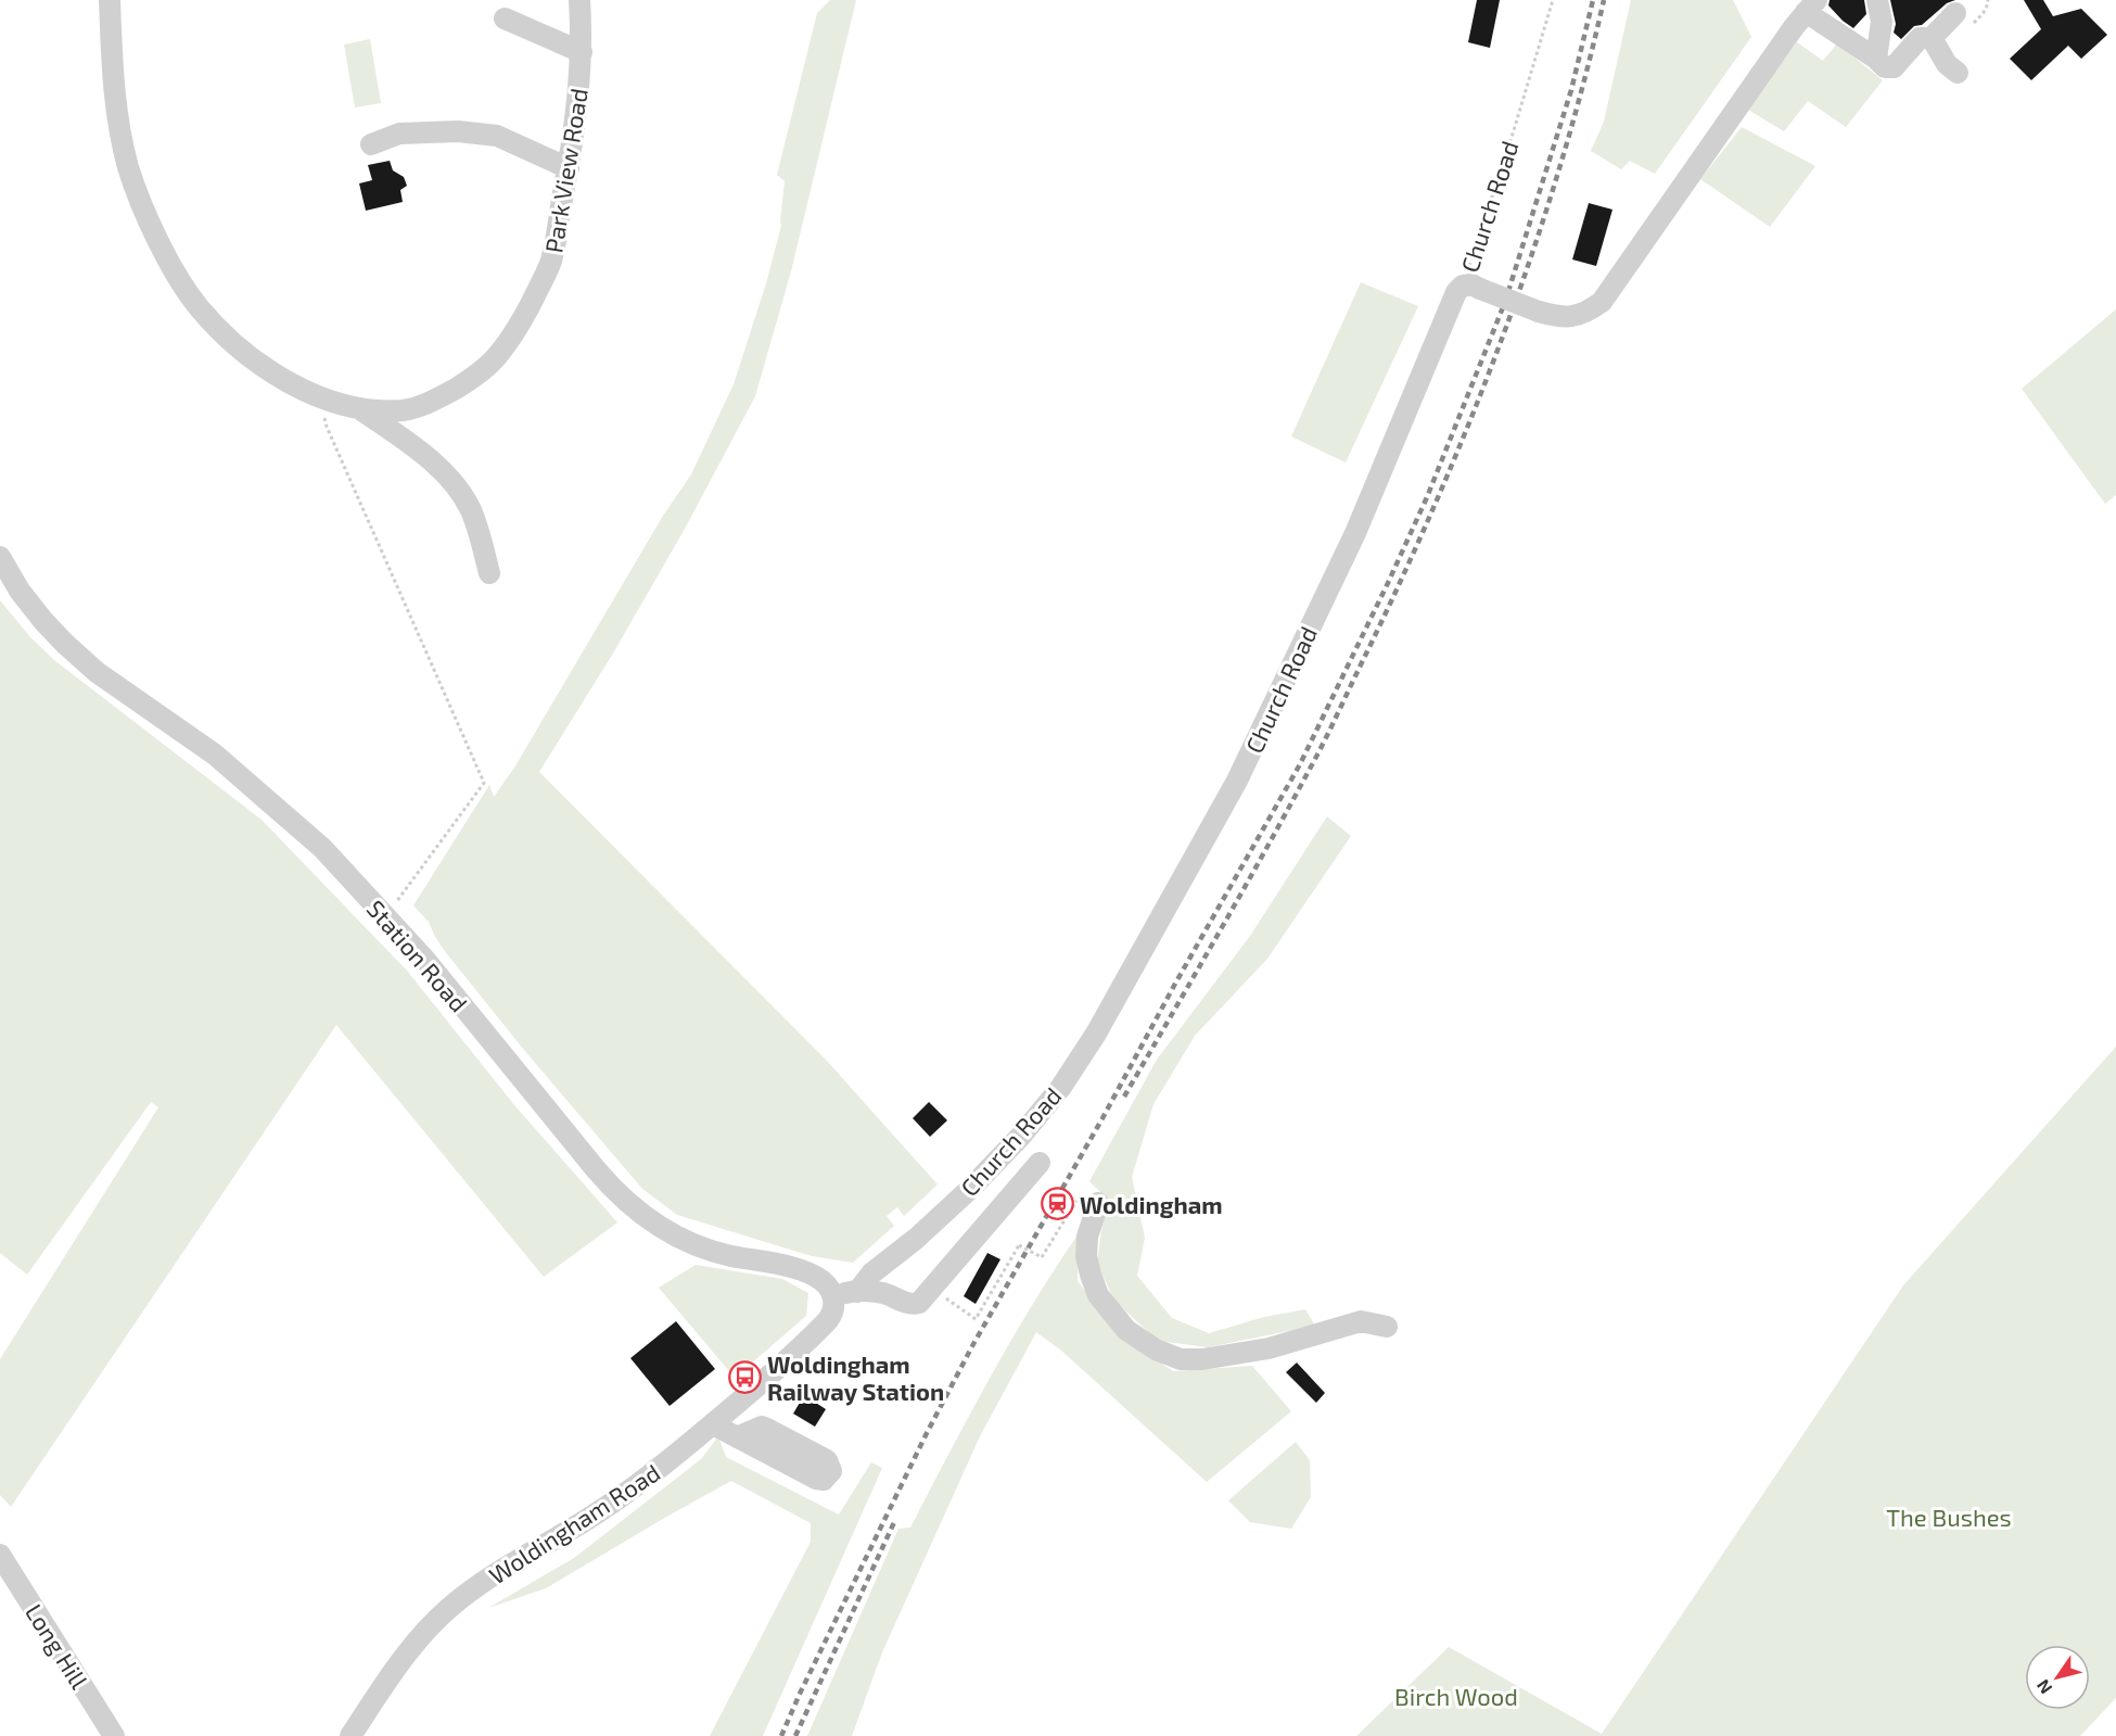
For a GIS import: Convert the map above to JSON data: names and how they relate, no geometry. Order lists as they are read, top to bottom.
{
  "streets": {
    "street": [
      "Park View Road",
      "Church Road",
      "Station Road",
      "Woldingham Road",
      "Long Hill"
    ]
  },
  "crossings": [
    ["Station Road", "Woldingham Road"]
  ],
  "parks": ["The Bushes", "Birch Wood"],
  "places": {
    "station": ["Woldingham"],
    "bus stop": ["Woldingham Railway Station"]
  },
  "north": "bottom left"
}
